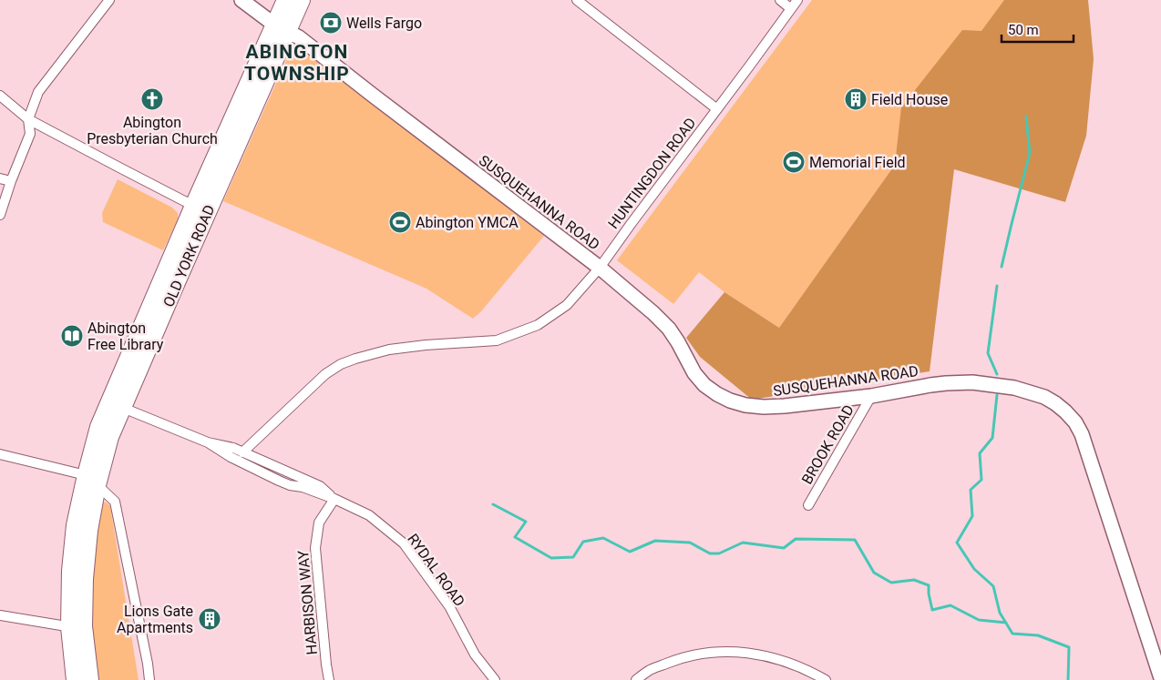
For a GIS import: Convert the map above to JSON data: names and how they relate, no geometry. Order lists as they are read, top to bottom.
{
  "streets": {
    "highway": ["OLD YORK ROAD"],
    "main road": ["SUSQUEHANNA ROAD"],
    "street": [
      "HUNTINGDON ROAD",
      "BROOK ROAD",
      "RYDAL ROAD",
      "HARBISON WAY"
    ]
  },
  "crossings": [
    ["HUNTINGDON ROAD", "SUSQUEHANNA ROAD"],
    ["HUNTINGDON ROAD", "RYDAL ROAD"],
    ["SUSQUEHANNA ROAD", "OLD YORK ROAD"],
    ["SUSQUEHANNA ROAD", "BROOK ROAD"],
    ["OLD YORK ROAD", "RYDAL ROAD"],
    ["RYDAL ROAD", "HARBISON WAY"]
  ],
  "districts": ["ABINGTON TOWNSHIP"],
  "places": {
    "bank": ["Wells Fargo"],
    "church": ["Abington Presbyterian Church"],
    "building": ["Field House", "Lions Gate Apartments"],
    "sports": ["Memorial Field", "Abington YMCA"],
    "library": ["Abington Free Library"]
  },
  "scale_bar": "50 m"
}
